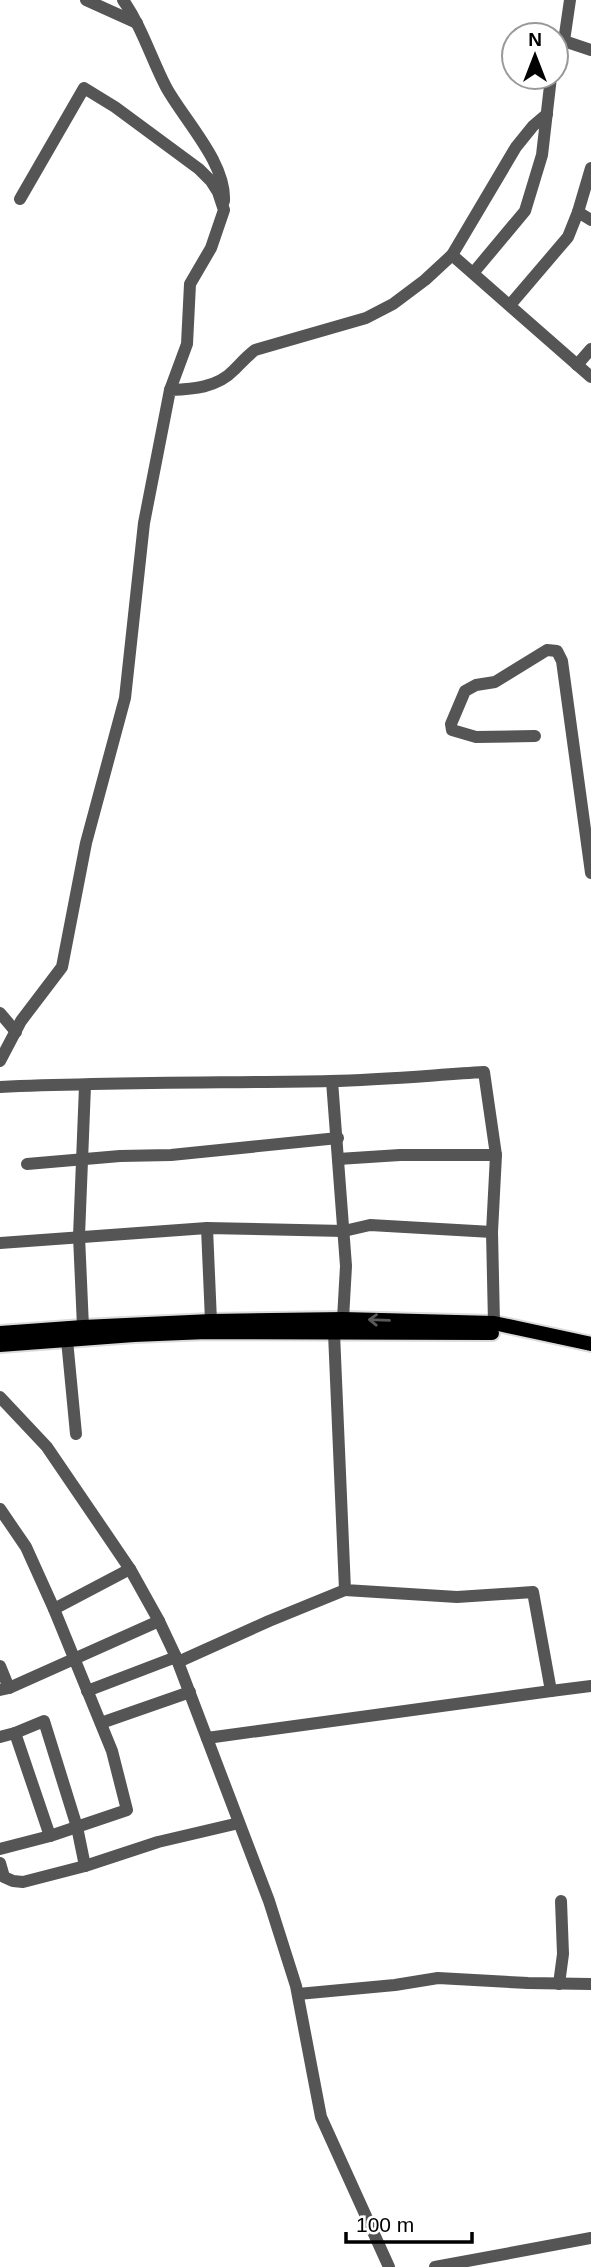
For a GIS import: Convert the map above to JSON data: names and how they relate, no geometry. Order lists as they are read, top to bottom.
{
  "scale_bar": "100 m",
  "north": "top"
}
